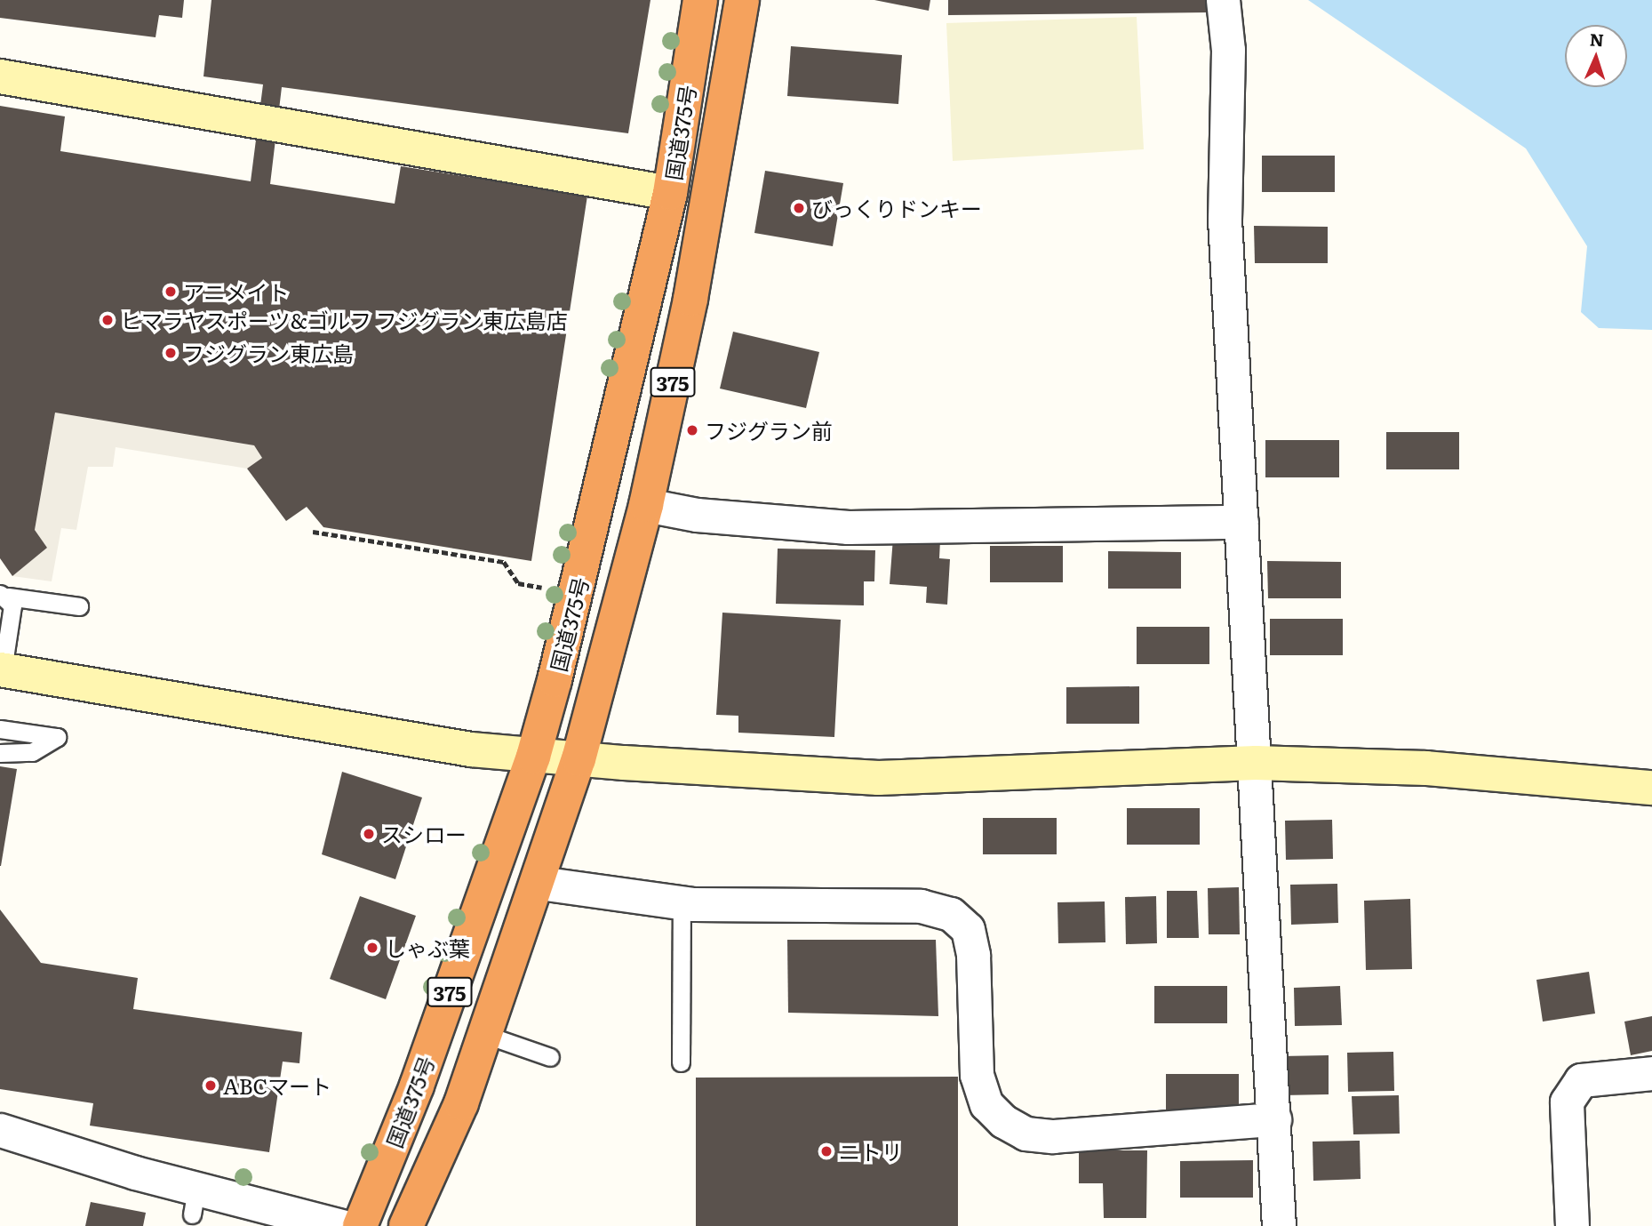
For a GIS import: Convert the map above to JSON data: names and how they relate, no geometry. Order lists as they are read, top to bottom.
{
  "streets": {
    "highway": ["国道375号", "375"]
  },
  "places": [
    "びっくりドンキー",
    "アニメイト",
    "ヒマラヤスポーツ&ゴルフ フジグラン東広島店",
    "フジグラン東広島",
    "フジグラン前",
    "スシロー",
    "しゃぶ葉",
    "ABCマート",
    "ニトリ"
  ],
  "north": "top"
}
